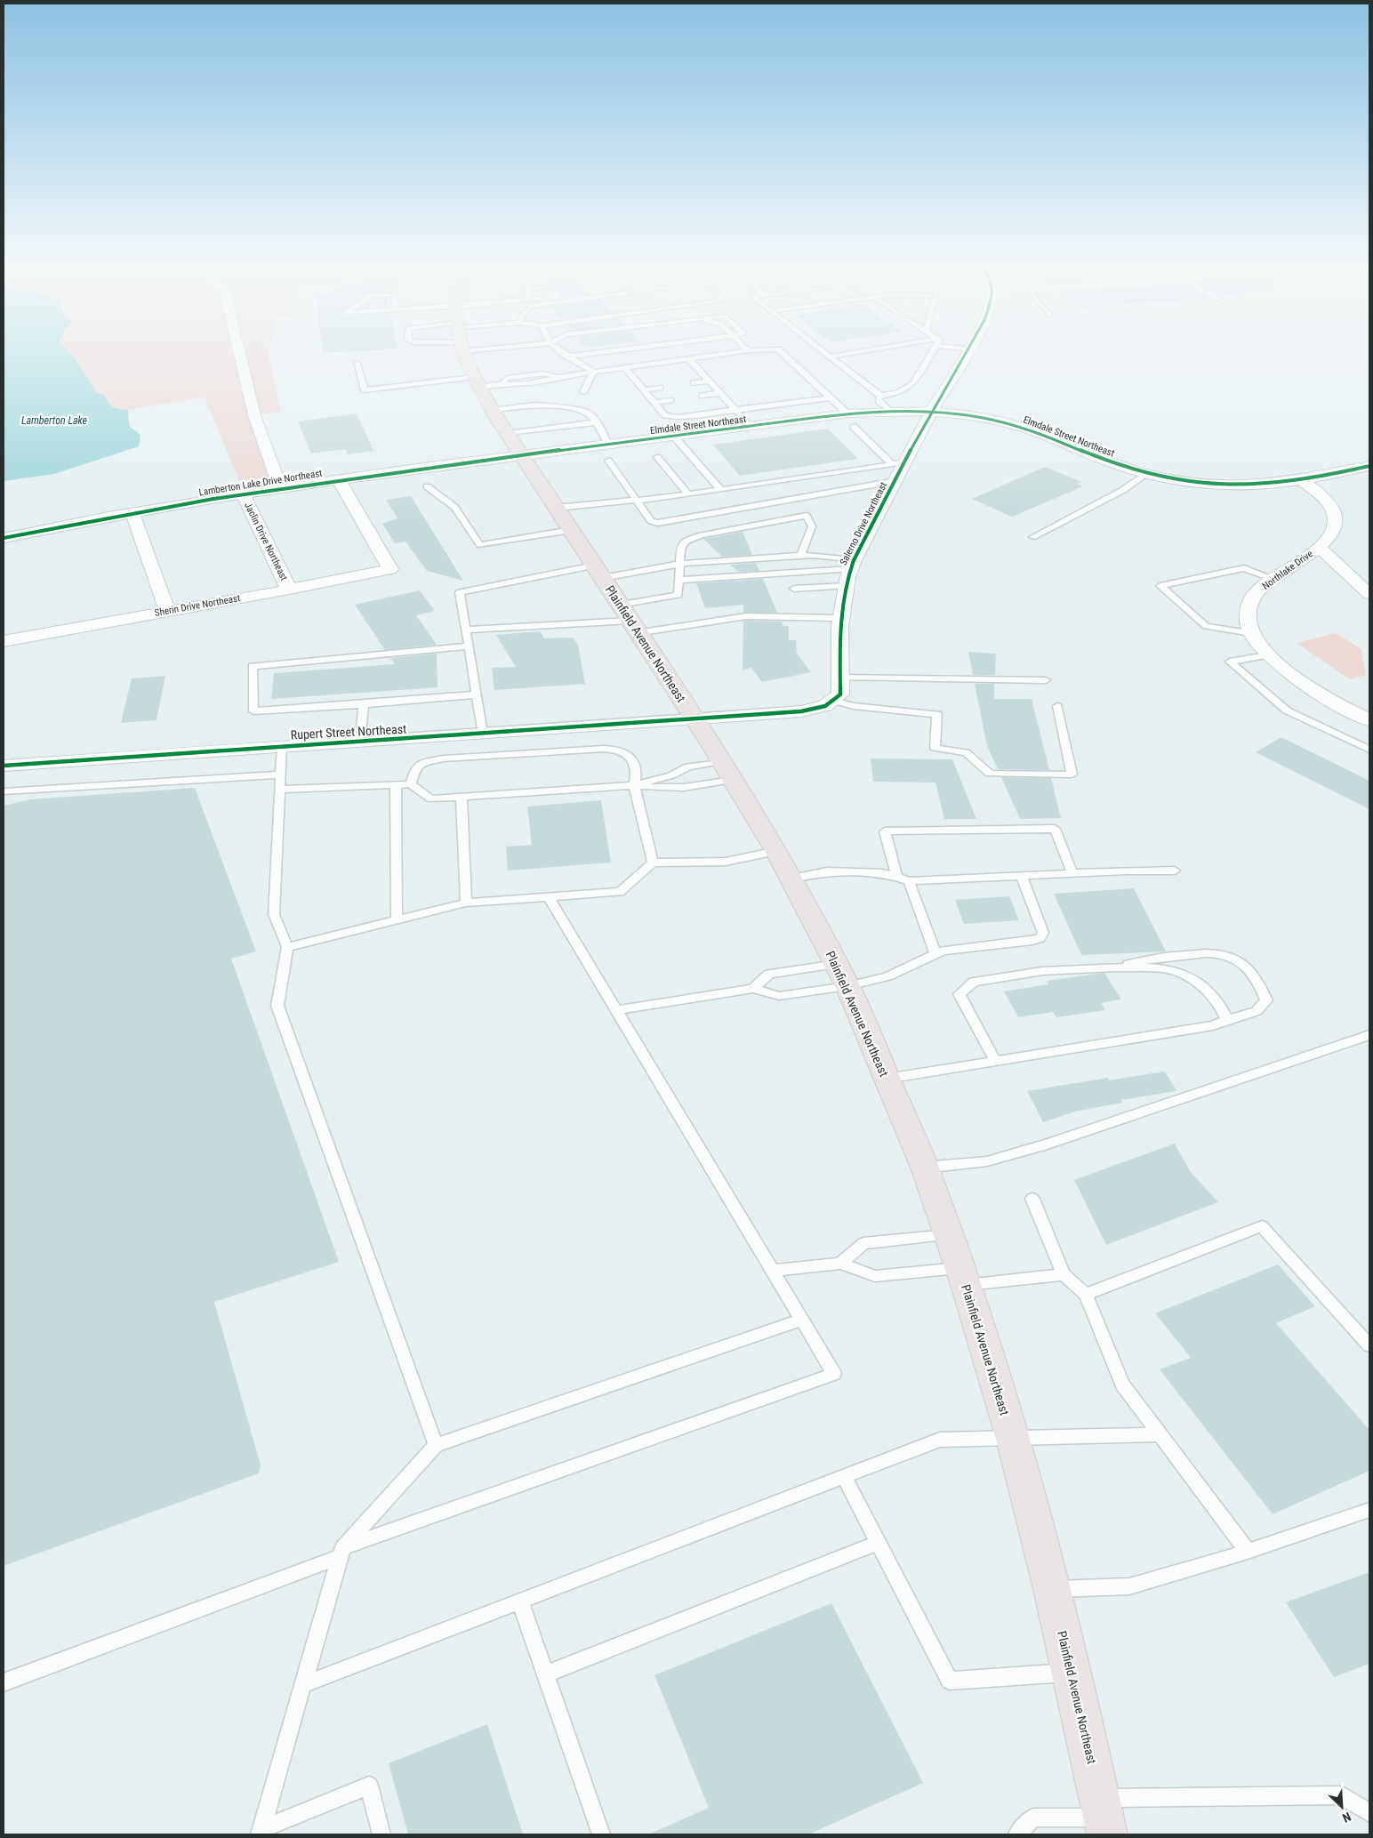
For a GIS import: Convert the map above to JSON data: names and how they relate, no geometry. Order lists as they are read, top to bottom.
{
  "streets": {
    "main road": ["Plainfield Avenue Northeast"],
    "street": [
      "Elmdale Street Northeast",
      "Lamberton Lake Drive Northeast",
      "Salerno Drive Northeast",
      "Jaclin Drive Northeast",
      "Northlake Drive",
      "Sherin Drive Northeast",
      "Rupert Street Northeast"
    ]
  },
  "crossings": [
    ["Elmdale Street Northeast", "Lamberton Lake Drive Northeast"],
    ["Elmdale Street Northeast", "Salerno Drive Northeast"],
    ["Elmdale Street Northeast", "Northlake Drive"],
    ["Elmdale Street Northeast", "Plainfield Avenue Northeast"],
    ["Lamberton Lake Drive Northeast", "Jaclin Drive Northeast"],
    ["Lamberton Lake Drive Northeast", "Sherin Drive Northeast"],
    ["Lamberton Lake Drive Northeast", "Plainfield Avenue Northeast"],
    ["Jaclin Drive Northeast", "Sherin Drive Northeast"],
    ["Plainfield Avenue Northeast", "Rupert Street Northeast"]
  ],
  "water": ["Lamberton Lake"],
  "north": "bottom right"
}
